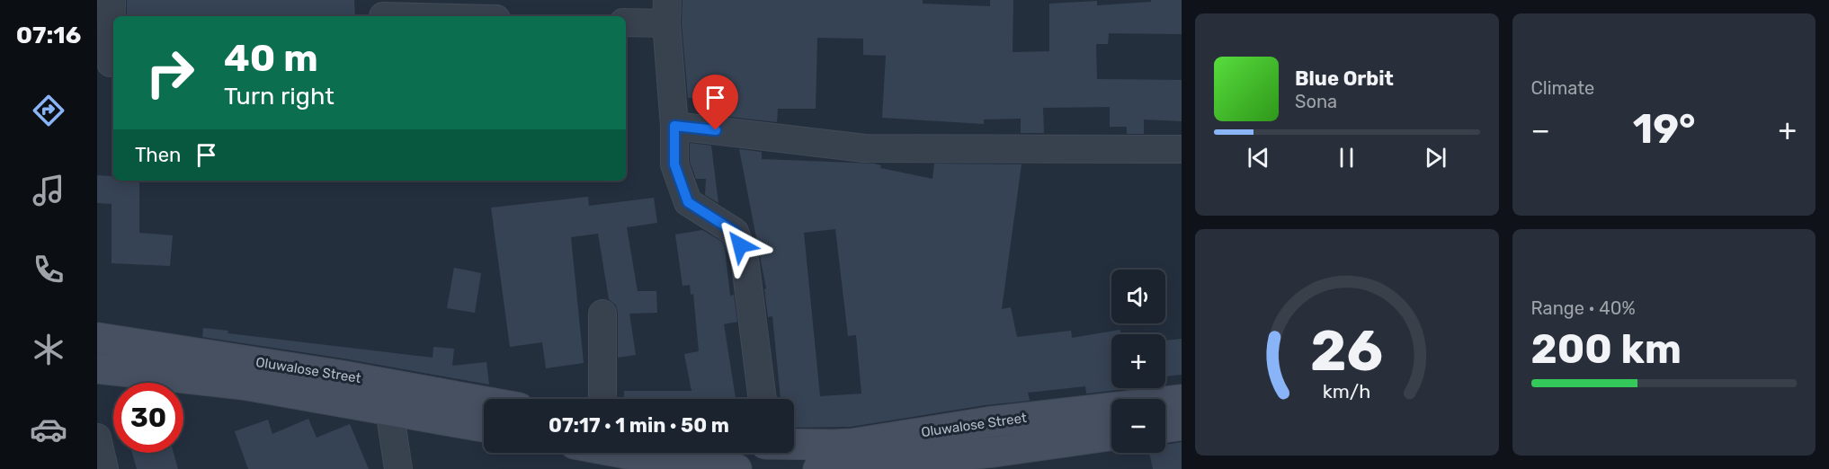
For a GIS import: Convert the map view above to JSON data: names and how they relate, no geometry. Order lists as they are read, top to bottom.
{
  "streets": {
    "street": ["Oluwalose Street"]
  },
  "page": {
    "tabs": "07:16",
    "tile": [
      "Climate",
      ["Range · 40%", "200 km"]
    ],
    "turn": ["40 m", "Turn right"],
    "song": ["Blue Orbit", "Sona"],
    "heat": ["−", "19°", "+"],
    "then": "Then",
    "map_buttons": ["+", "−"],
    "limit": "30",
    "trip": "07:17 · 1 min · 50 m",
    "gauge": ["26", "km/h"]
  }
}
